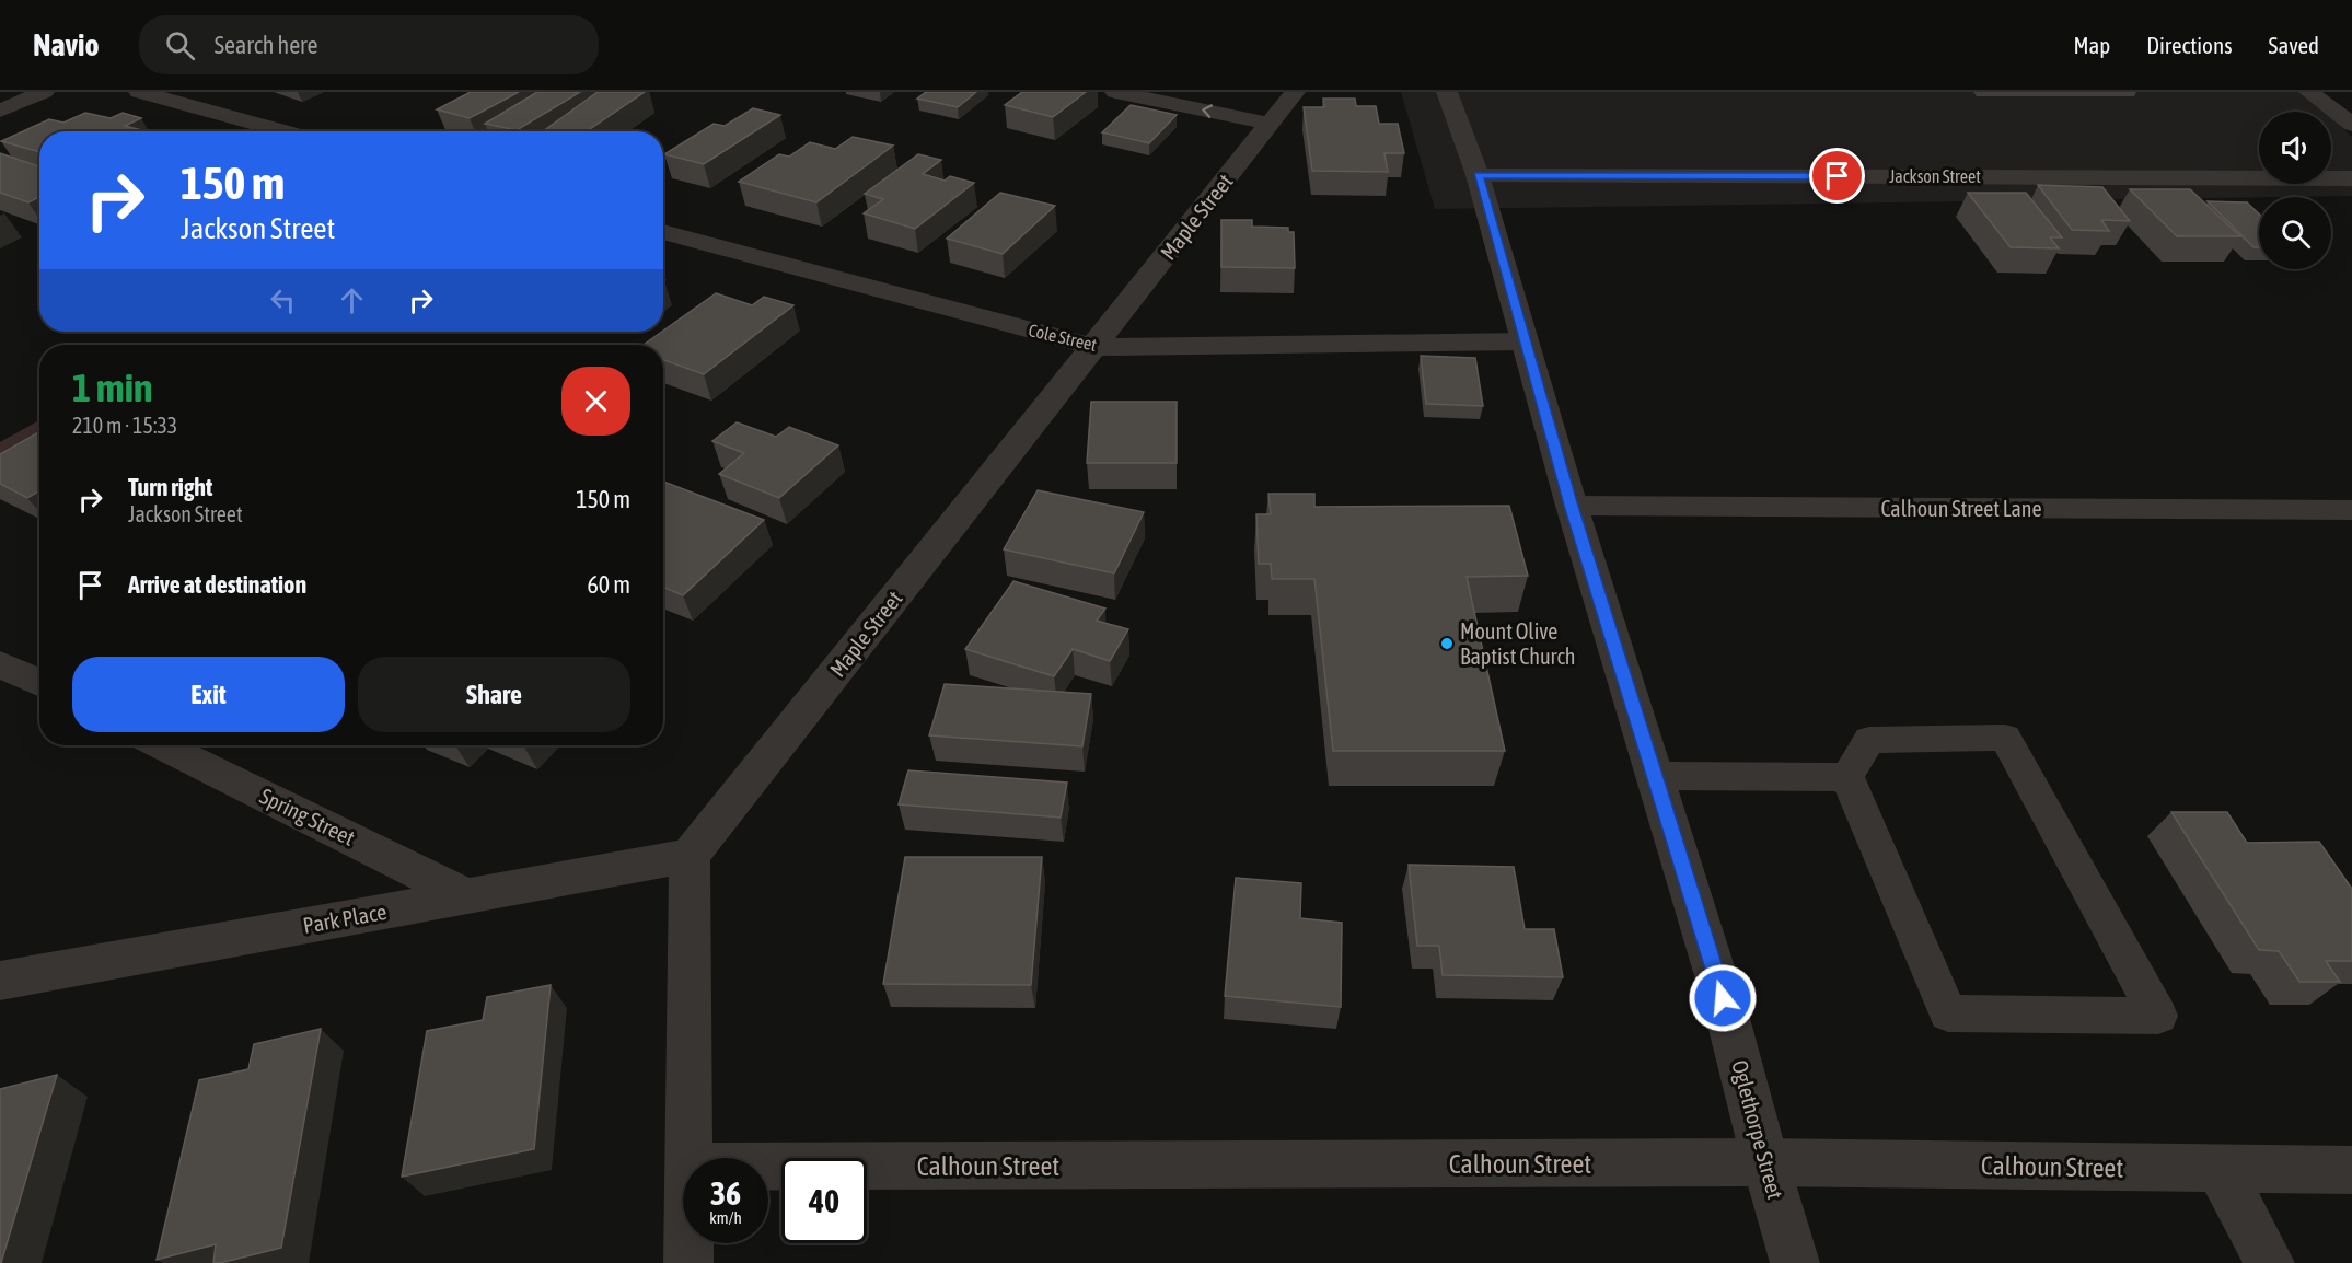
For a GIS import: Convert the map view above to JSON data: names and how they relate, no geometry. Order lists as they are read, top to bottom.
{
  "streets": {
    "street": [
      "Jackson Street",
      "Maple Street",
      "Cole Street",
      "Spring Street",
      "Park Place",
      "Oglethorpe Street",
      "Calhoun Street"
    ],
    "lane": ["Calhoun Street Lane"]
  },
  "crossings": [
    ["Jackson Street", "Oglethorpe Street"],
    ["Maple Street", "Cole Street"],
    ["Maple Street", "Park Place"],
    ["Cole Street", "Oglethorpe Street"],
    ["Calhoun Street Lane", "Oglethorpe Street"],
    ["Spring Street", "Park Place"],
    ["Oglethorpe Street", "Calhoun Street"]
  ],
  "places": ["Mount Olive Baptist Church"],
  "page": {
    "header": "Navio",
    "search": "Search here",
    "nav": ["Map", "Directions", "Saved"],
    "turn": ["150 m", "Jackson Street"],
    "heading": ["1 min", "210 m · 15:33"],
    "list": [
      {
        "name": "Turn right",
        "note": "Jackson Street",
        "value": "150 m"
      },
      {
        "name": "Arrive at destination",
        "value": "60 m"
      }
    ],
    "buttons": ["Exit", "Share"],
    "speed": "36 km/h",
    "limit": "40"
  }
}
